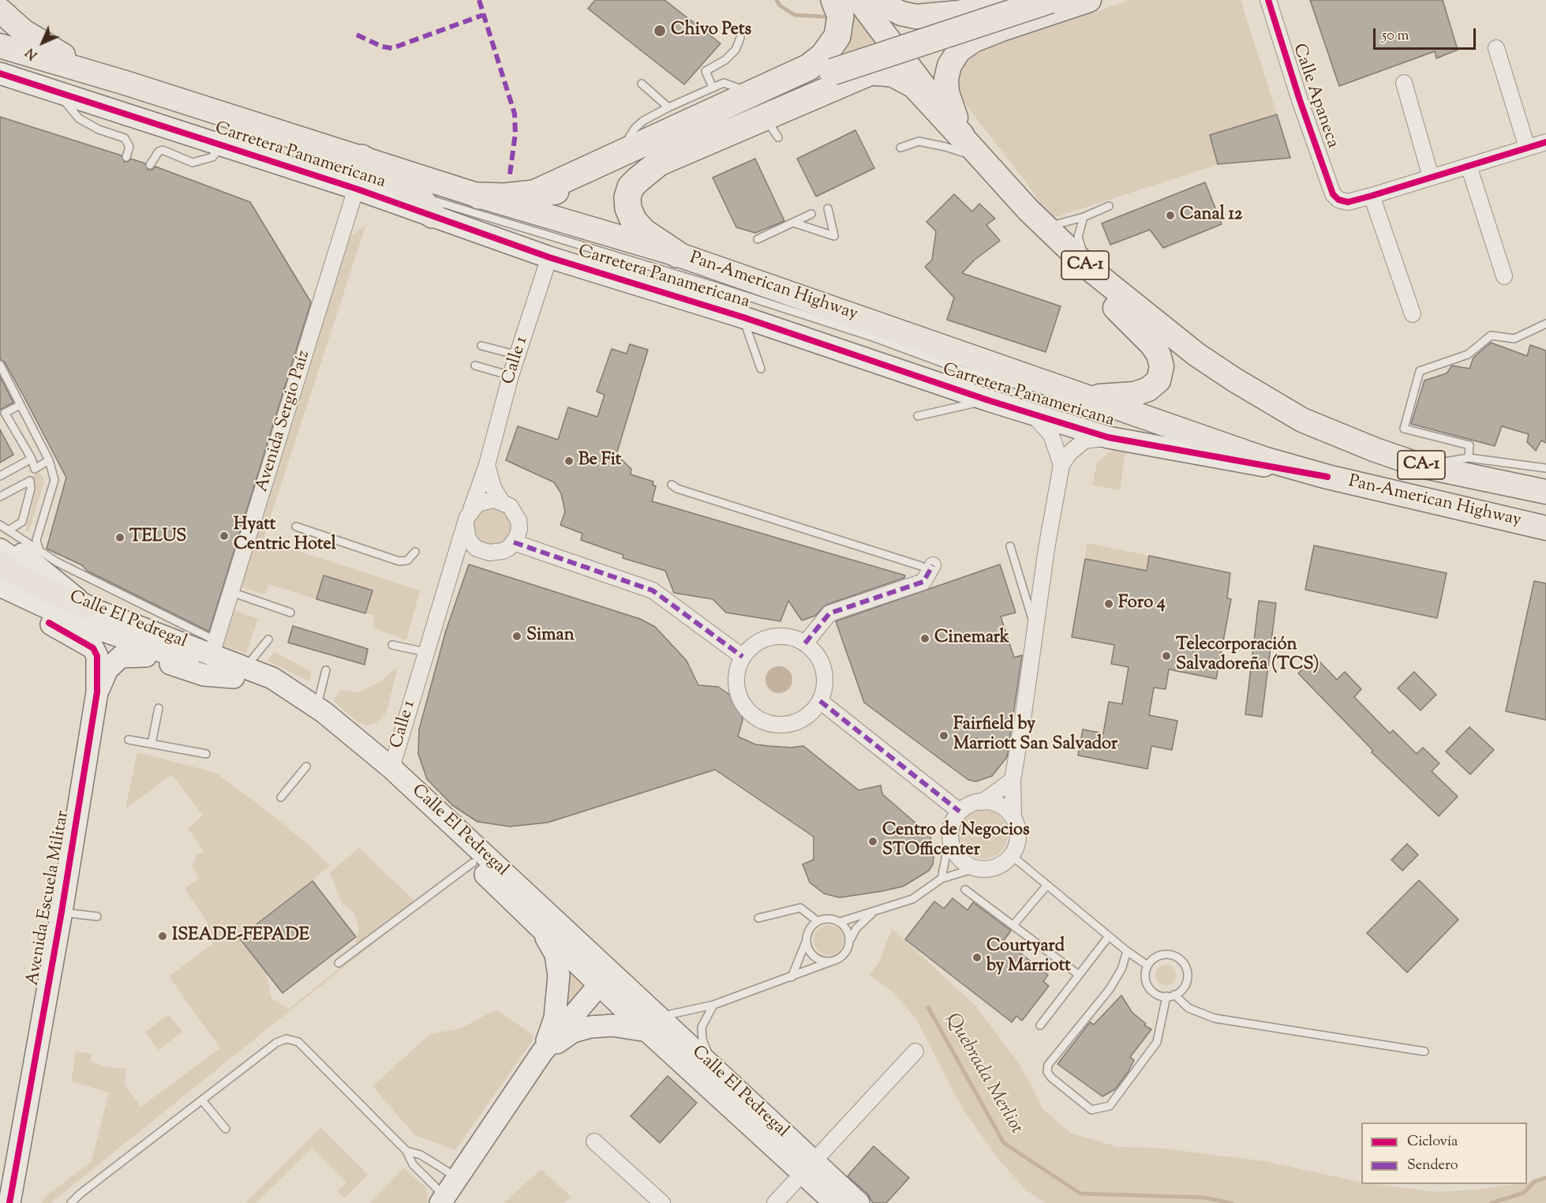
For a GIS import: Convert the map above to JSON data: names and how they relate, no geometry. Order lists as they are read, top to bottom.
{
  "streets": {
    "main road": [
      "Carretera Panamericana",
      "CA-1",
      "Pan-American Highway",
      "Calle El Pedregal",
      "Avenida Escuela Militar"
    ],
    "street": ["Calle Apaneca", "Calle 1", "Avenida Sergio Paíz"]
  },
  "crossings": [
    ["Carretera Panamericana", "Pan-American Highway"],
    ["Carretera Panamericana", "Calle 1"],
    ["Carretera Panamericana", "Avenida Sergio Paíz"],
    ["Calle 1", "Calle El Pedregal"],
    ["Avenida Sergio Paíz", "Calle El Pedregal"]
  ],
  "water": ["Quebrada Merliot"],
  "places": [
    "Chivo Pets",
    "Canal 12",
    "Be Fit",
    "Hyatt Centric Hotel",
    "TELUS",
    "Foro 4",
    "Siman",
    "Cinemark",
    "Telecorporación Salvadoreña (TCS)",
    "Fairfield by Marriott San Salvador",
    "Centro de Negocios STOfficenter",
    "ISEADE-FEPADE",
    "Courtyard by Marriott"
  ],
  "legend": ["Ciclovía", "Sendero"],
  "scale_bar": "50 m",
  "north": "bottom left"
}
